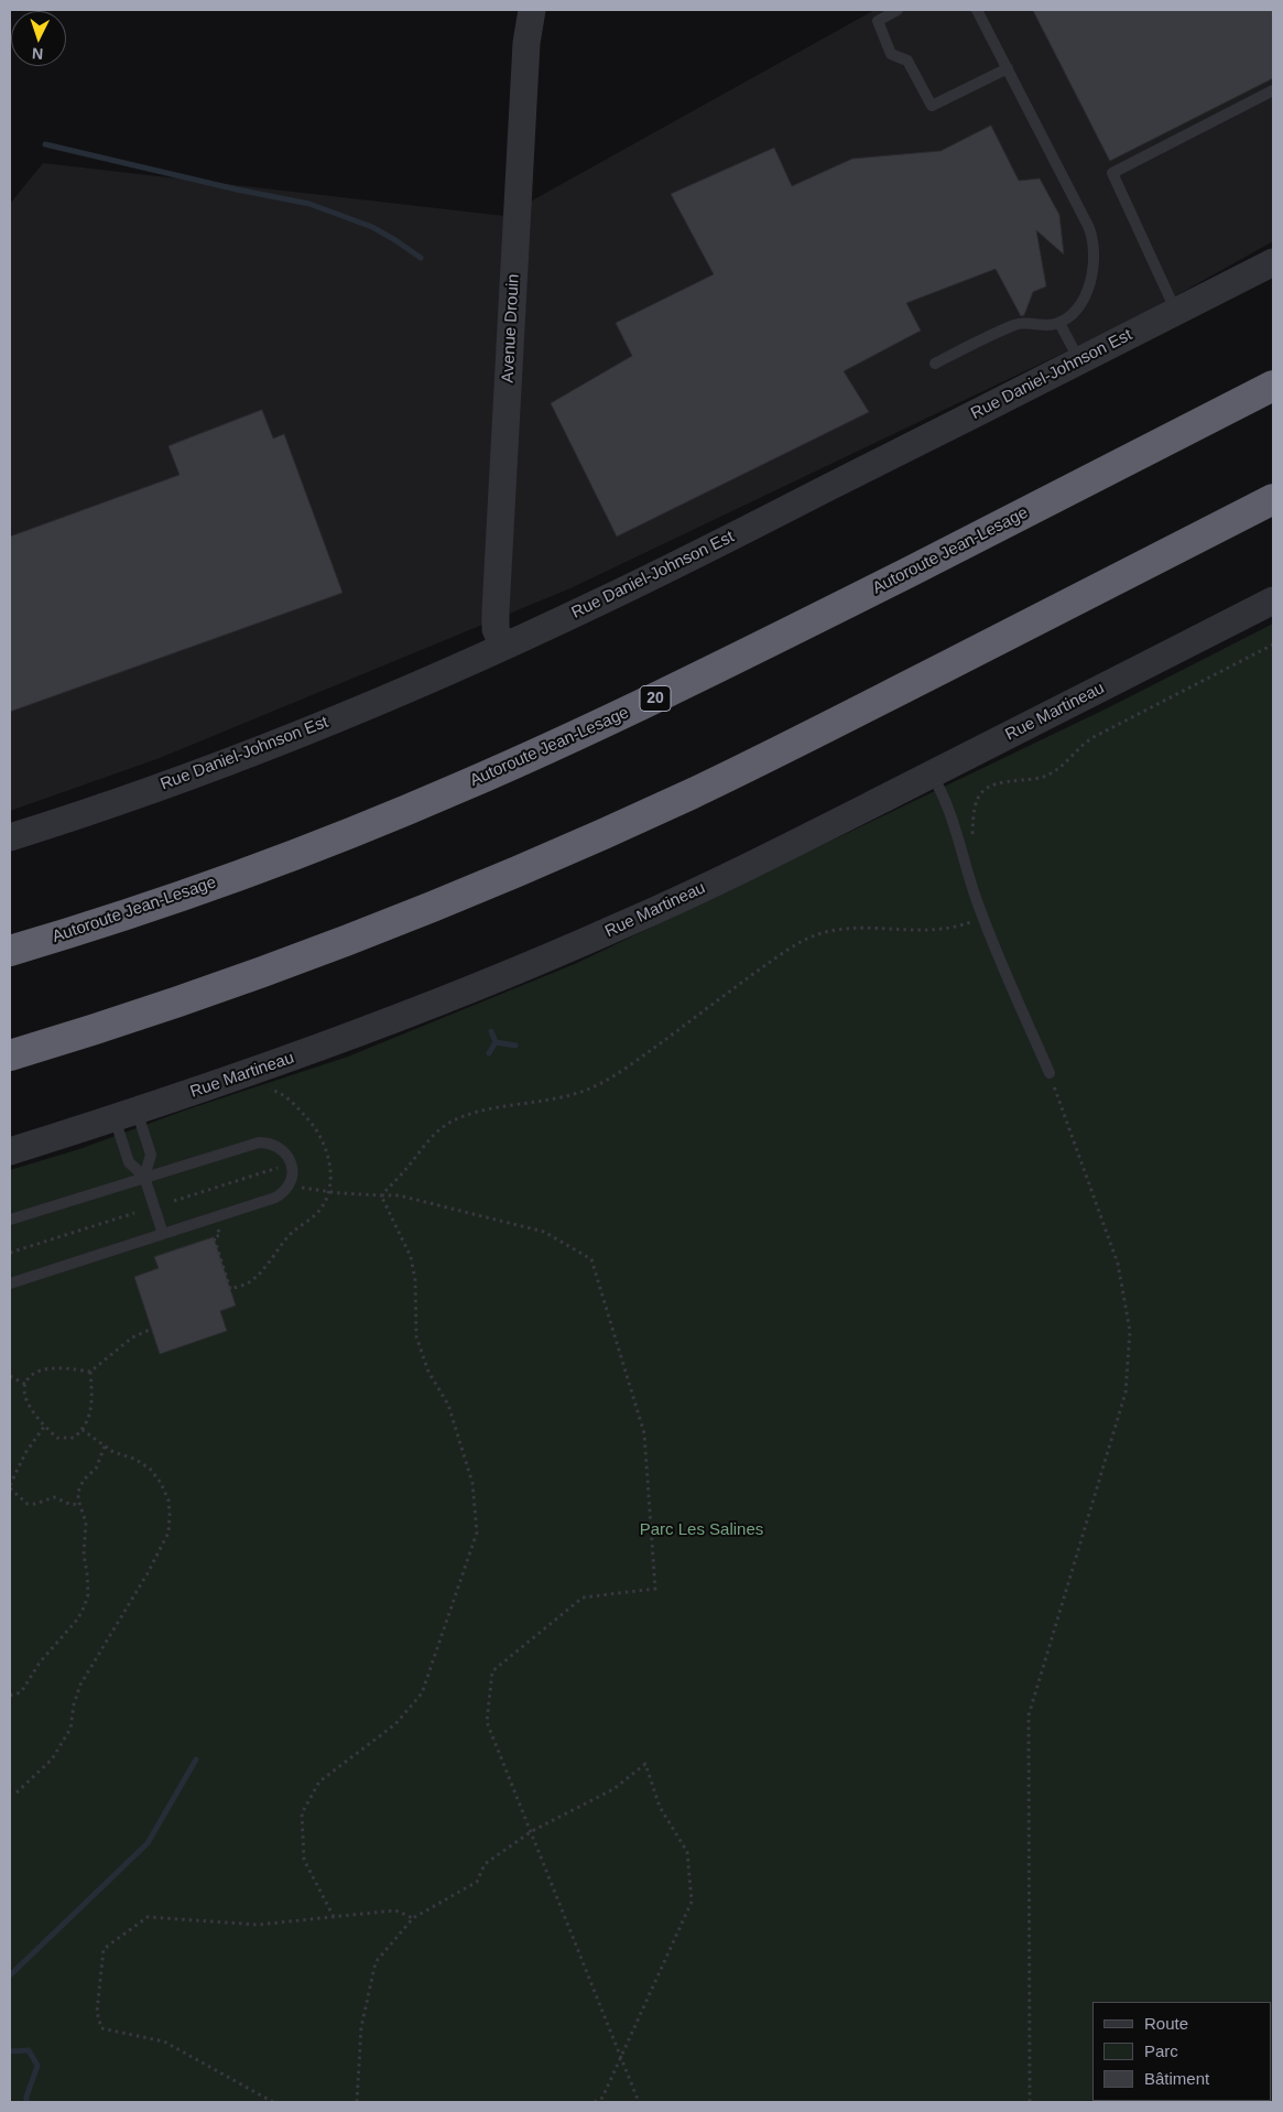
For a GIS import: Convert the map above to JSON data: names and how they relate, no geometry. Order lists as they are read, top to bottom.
{
  "streets": {
    "highway": ["Autoroute Jean-Lesage", "20"],
    "street": ["Avenue Drouin", "Rue Daniel-Johnson Est", "Rue Martineau"]
  },
  "crossings": [
    ["Avenue Drouin", "Rue Daniel-Johnson Est"]
  ],
  "parks": ["Parc Les Salines"],
  "legend": ["Route", "Parc", "Bâtiment"],
  "north": "bottom"
}
